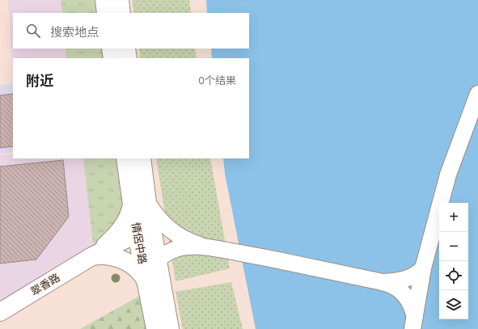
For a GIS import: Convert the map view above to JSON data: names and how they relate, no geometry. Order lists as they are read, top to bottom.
{
  "streets": {
    "main road": ["情侶中路", "翠香路"]
  },
  "page": {
    "search": "搜索地点",
    "heading": ["附近", "0个结果"],
    "map_buttons": ["+", "−"]
  }
}
